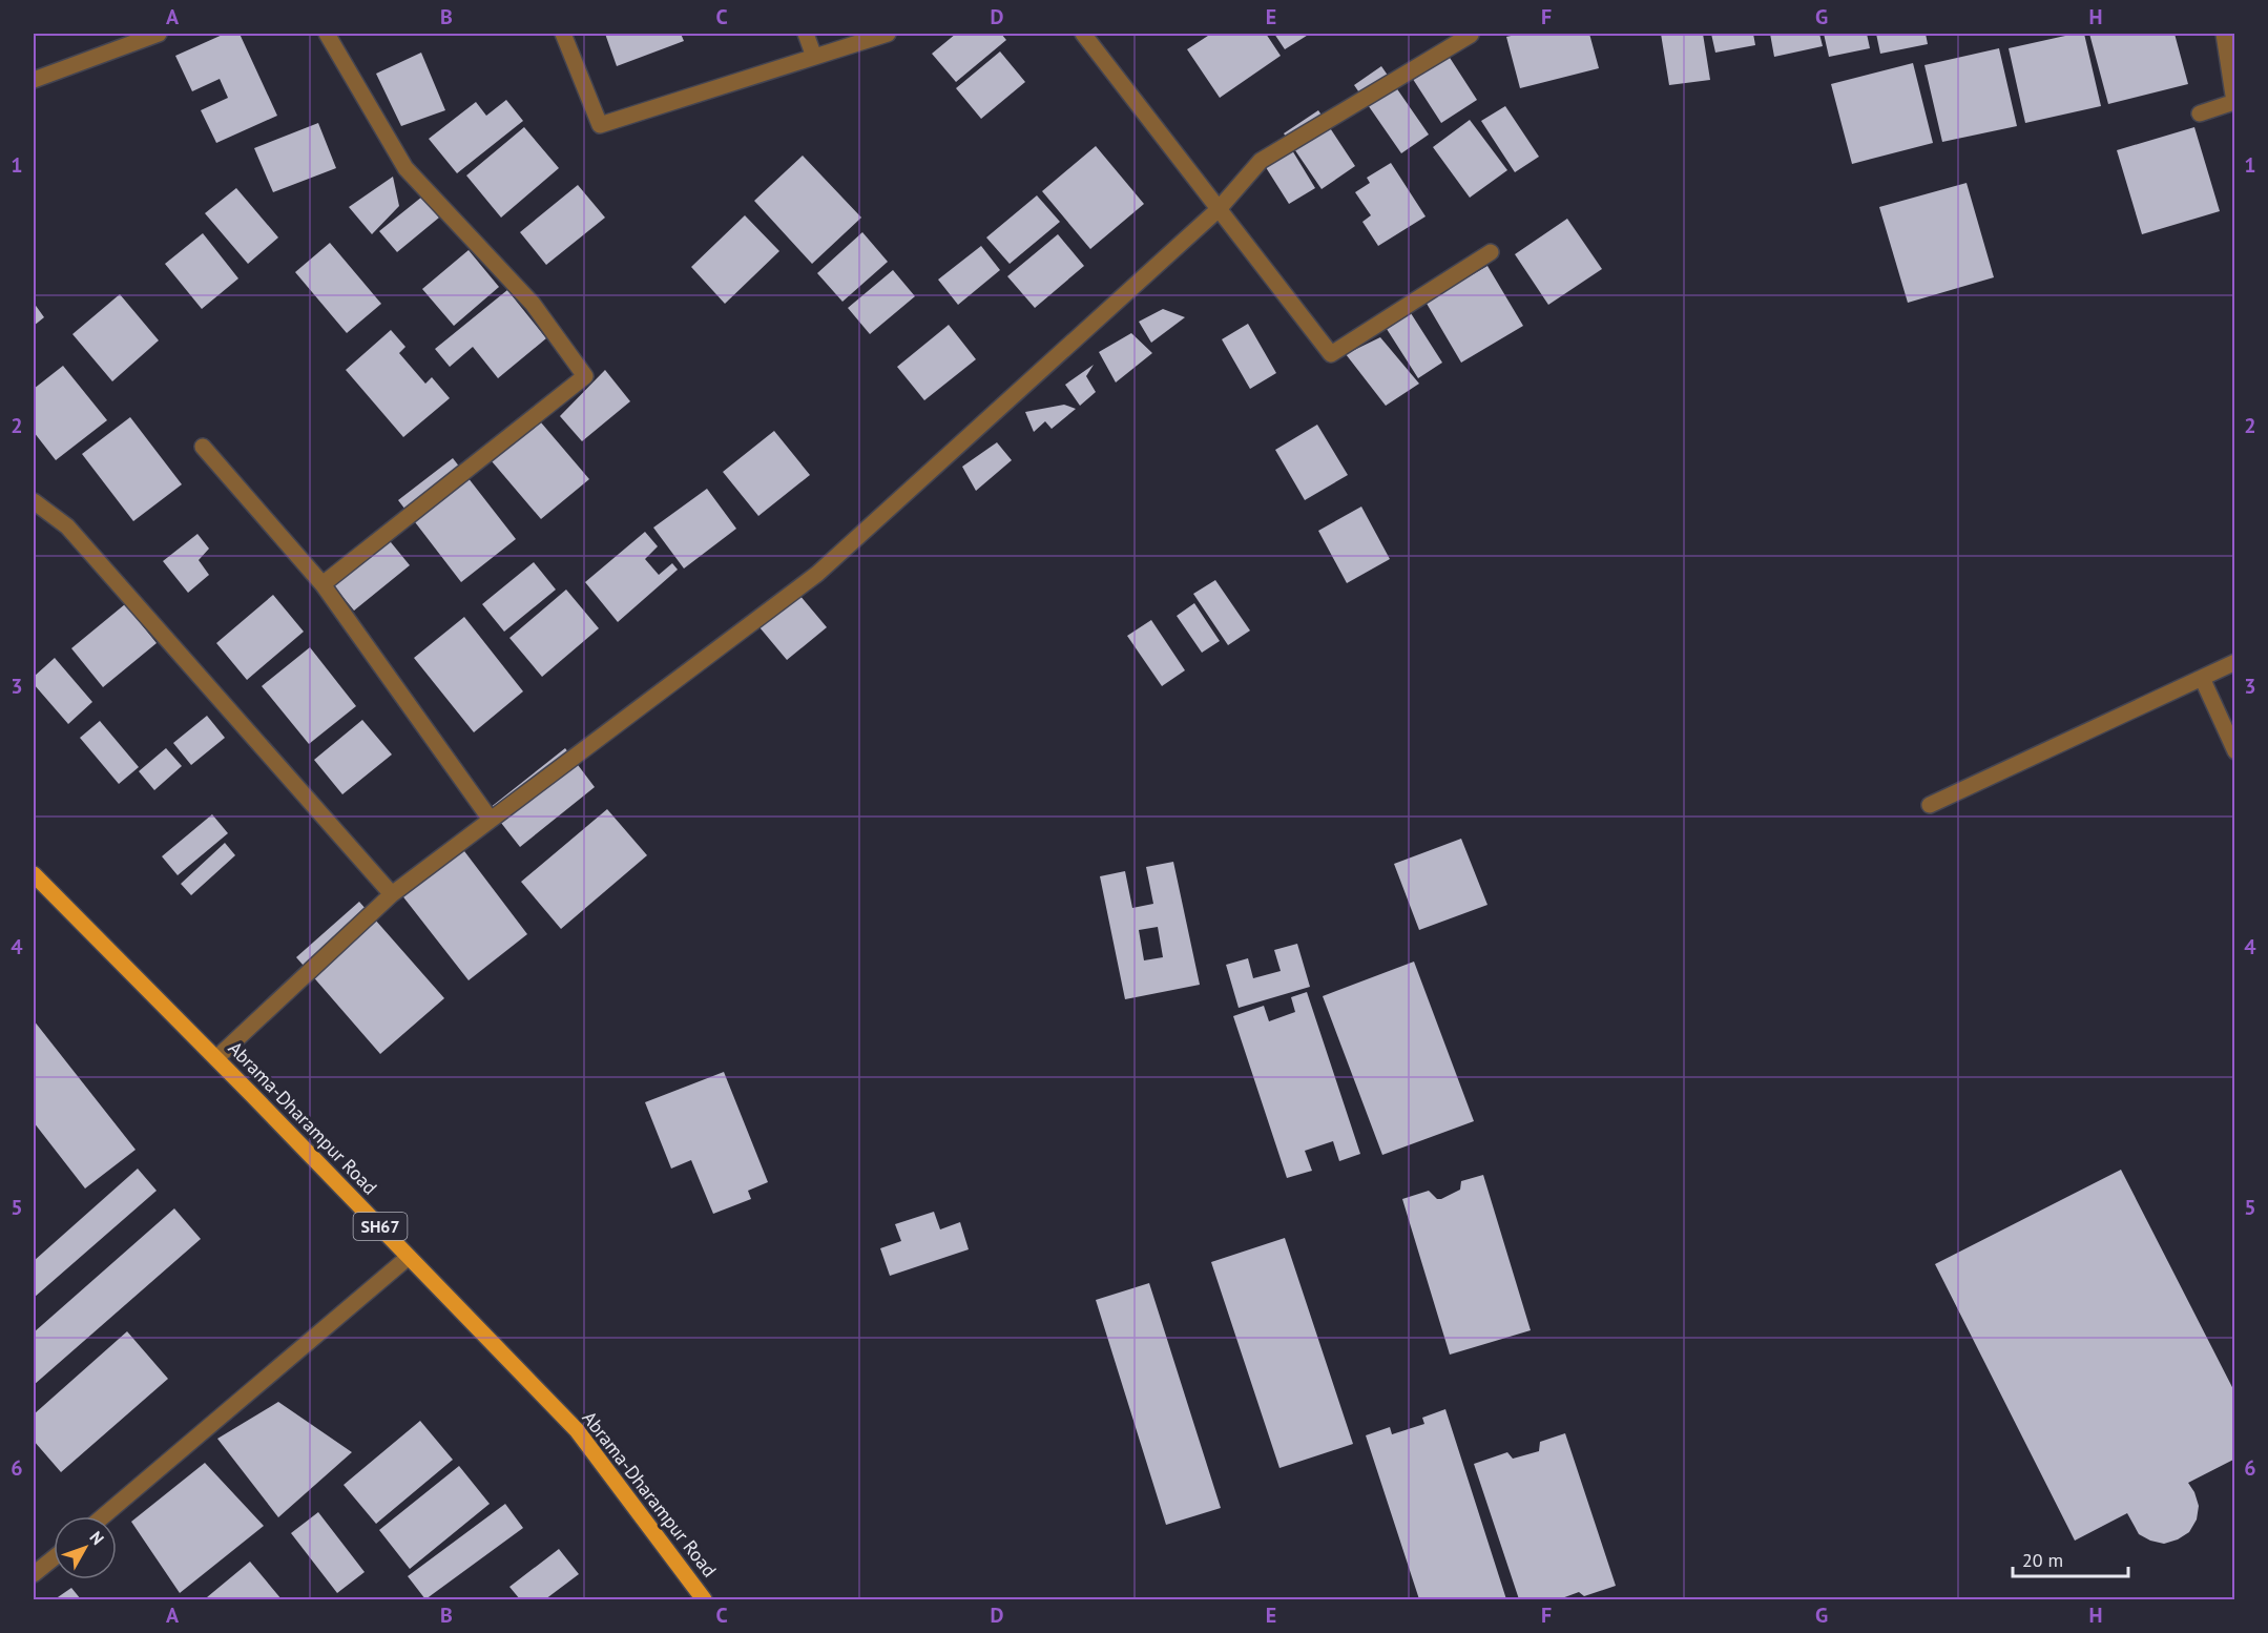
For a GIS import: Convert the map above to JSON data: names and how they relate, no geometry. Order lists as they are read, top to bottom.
{
  "streets": {
    "main road": ["Abrama-Dharampur Road", "SH67"]
  },
  "scale_bar": "20 m",
  "north": "top right",
  "grid": {
    "columns": [
      "A",
      "B",
      "C",
      "D",
      "E",
      "F",
      "G",
      "H"
    ],
    "rows": [
      "1",
      "2",
      "3",
      "4",
      "5",
      "6"
    ]
  }
}
